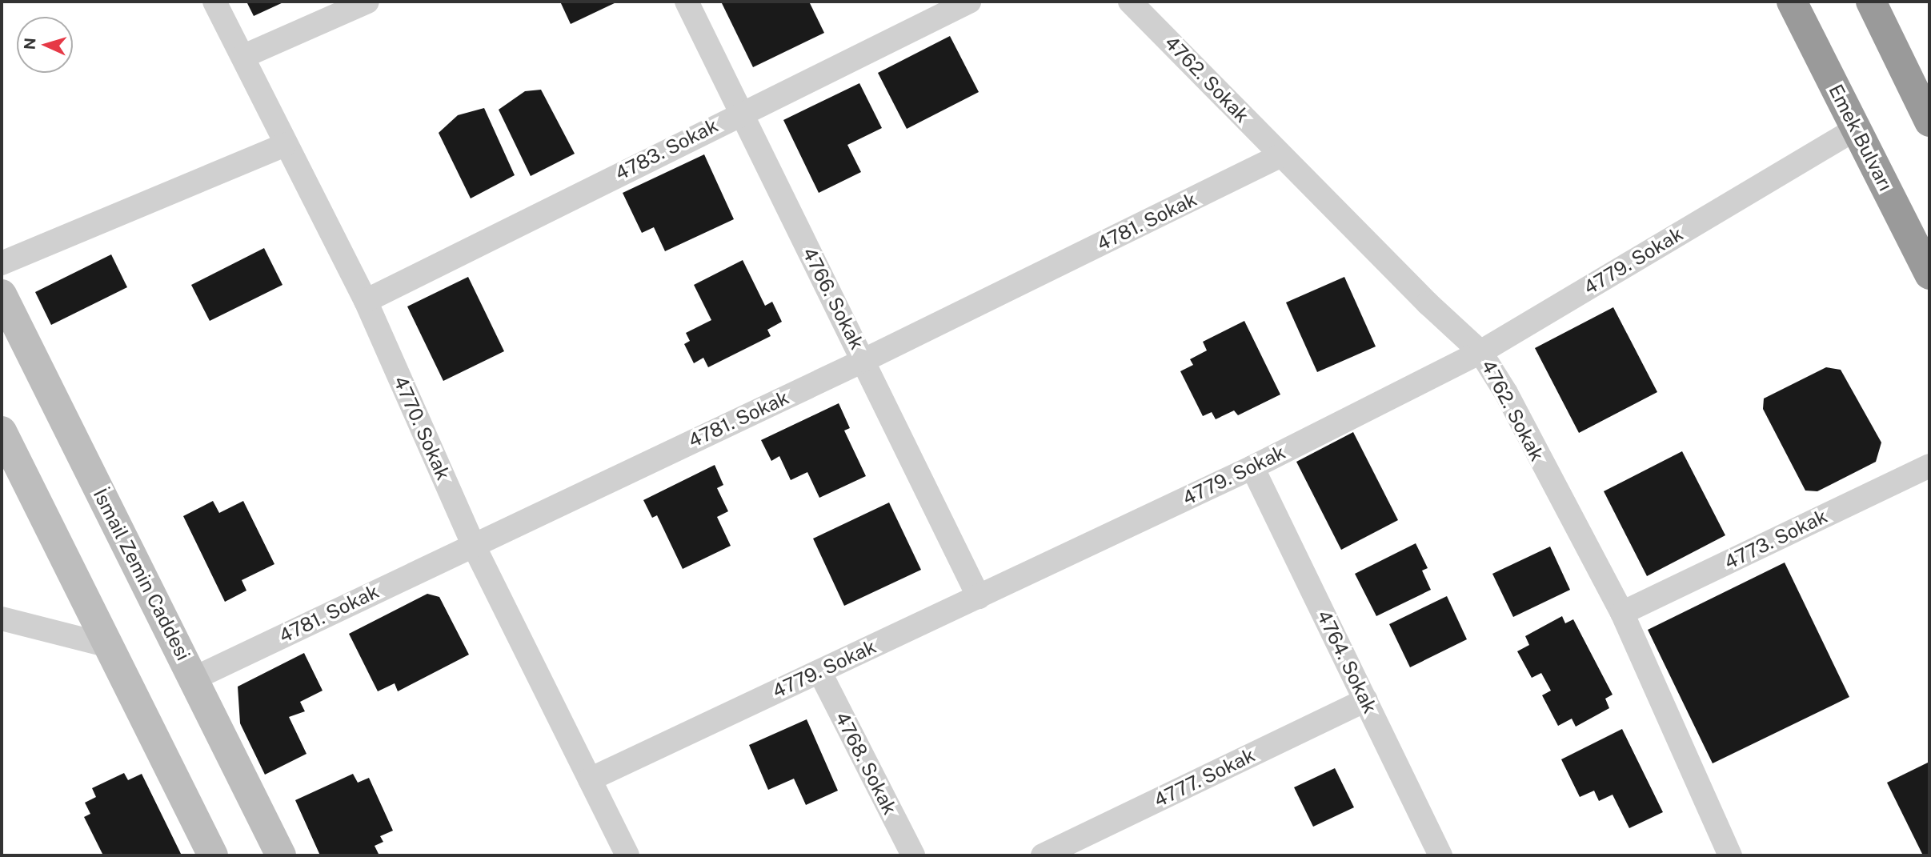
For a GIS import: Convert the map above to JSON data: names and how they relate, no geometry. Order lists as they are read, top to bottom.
{
  "streets": {
    "highway": ["Emek Bulvarı"],
    "main road": ["İsmail Zemin Caddesi"],
    "street": [
      "4762. Sokak",
      "4783. Sokak",
      "4781. Sokak",
      "4779. Sokak",
      "4766. Sokak",
      "4770. Sokak",
      "4773. Sokak",
      "4764. Sokak",
      "4768. Sokak",
      "4777. Sokak"
    ]
  },
  "crossings": [
    ["4762. Sokak", "4781. Sokak"],
    ["4762. Sokak", "4779. Sokak"],
    ["4762. Sokak", "4773. Sokak"],
    ["Emek Bulvarı", "4779. Sokak"],
    ["4783. Sokak", "4766. Sokak"],
    ["4783. Sokak", "4770. Sokak"],
    ["4781. Sokak", "4766. Sokak"],
    ["4781. Sokak", "4770. Sokak"],
    ["4781. Sokak", "İsmail Zemin Caddesi"],
    ["4779. Sokak", "4766. Sokak"],
    ["4779. Sokak", "4770. Sokak"],
    ["4779. Sokak", "4764. Sokak"],
    ["4779. Sokak", "4768. Sokak"],
    ["4764. Sokak", "4777. Sokak"]
  ],
  "north": "left"
}
